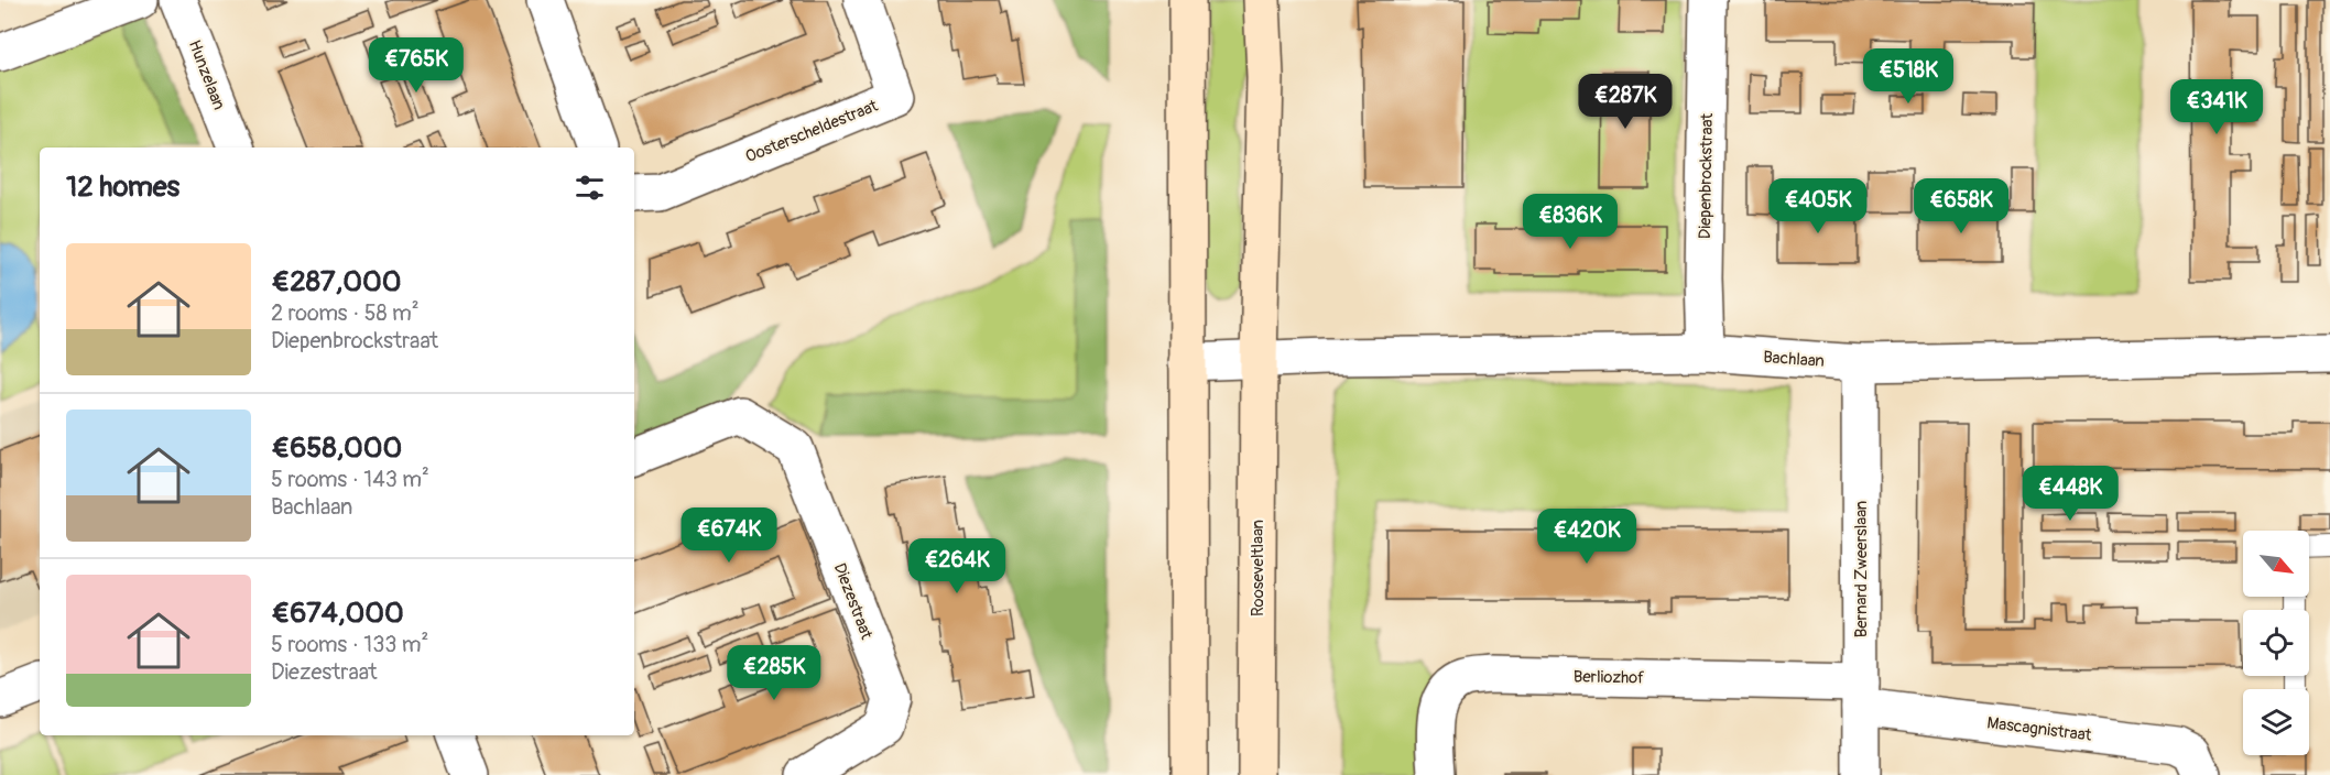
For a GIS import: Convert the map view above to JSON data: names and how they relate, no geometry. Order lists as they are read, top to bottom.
{
  "streets": {
    "main road": ["Rooseveltlaan"],
    "street": [
      "Hunzelaan",
      "Oosterscheldestraat",
      "Diepenbrockstraat",
      "Bachlaan",
      "Bernard Zweerslaan",
      "Diezestraat",
      "Berliozhof",
      "Mascagnistraat"
    ]
  },
  "crossings": [
    ["Diepenbrockstraat", "Bachlaan"],
    ["Bachlaan", "Rooseveltlaan"],
    ["Bachlaan", "Bernard Zweerslaan"],
    ["Bernard Zweerslaan", "Berliozhof"],
    ["Bernard Zweerslaan", "Mascagnistraat"],
    ["Berliozhof", "Mascagnistraat"]
  ],
  "north": "bottom right",
  "page": {
    "price": [
      "€765K",
      "€518K",
      "€287K",
      "€341K",
      "€405K",
      "€658K",
      "€836K",
      "€448K",
      "€674K",
      "€420K",
      "€264K",
      "€285K"
    ],
    "heading": "12 homes",
    "list": [
      {
        "name": "€287,000",
        "note": "2 rooms · 58 m² · Diepenbrockstraat"
      },
      {
        "name": "€658,000",
        "note": "5 rooms · 143 m² · Bachlaan"
      },
      {
        "name": "€674,000",
        "note": "5 rooms · 133 m² · Diezestraat"
      }
    ]
  }
}
